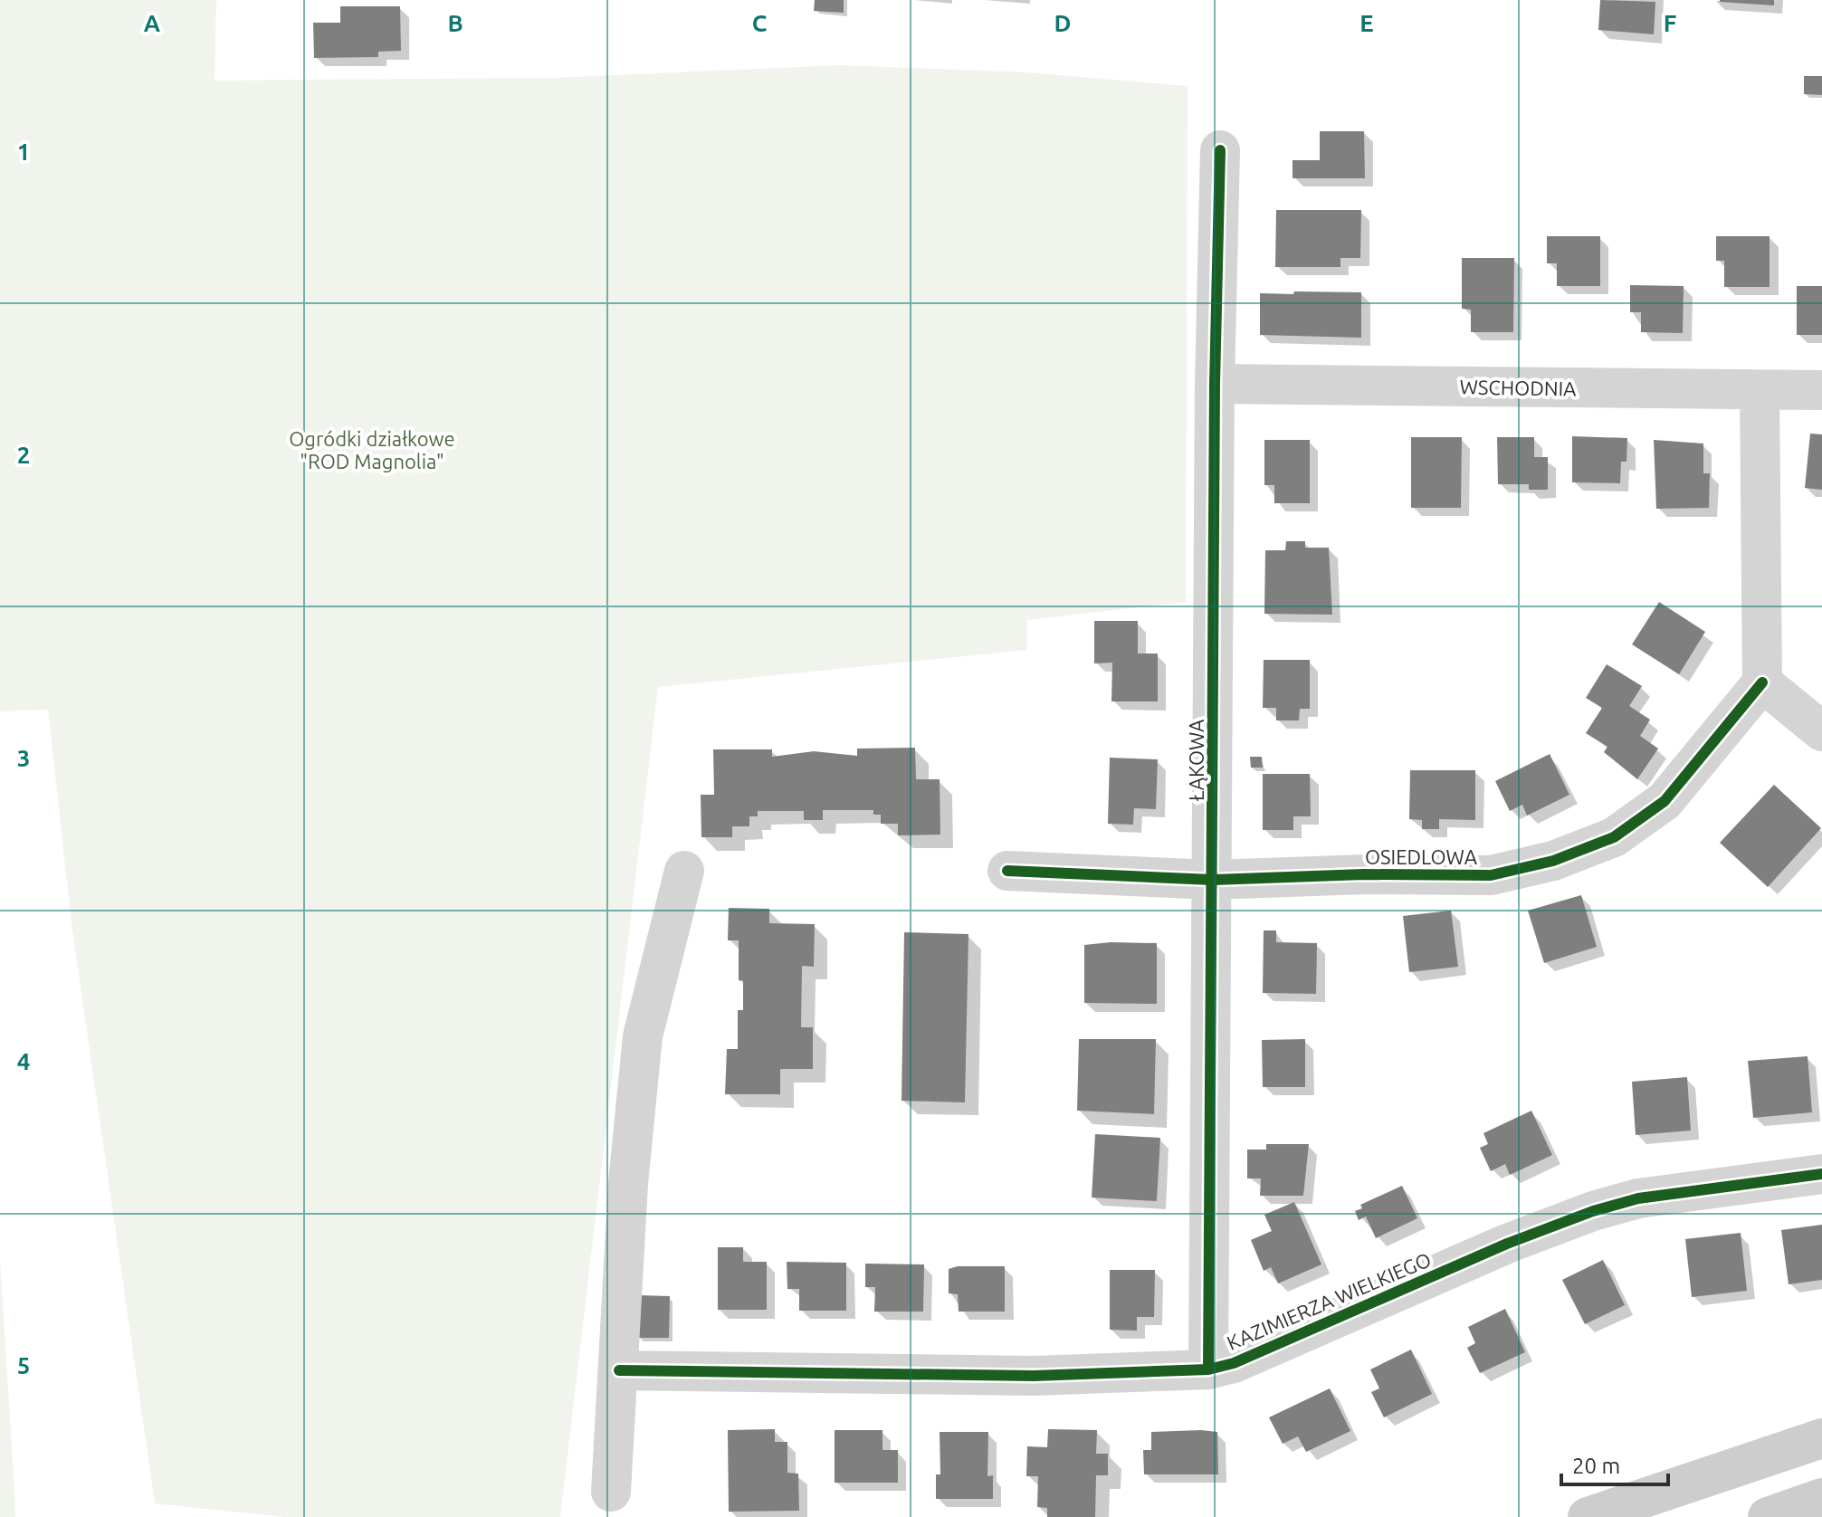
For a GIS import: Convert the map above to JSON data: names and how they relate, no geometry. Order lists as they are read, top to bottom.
{
  "streets": {
    "street": [
      "WSCHODNIA",
      "ŁĄKOWA",
      "OSIEDLOWA",
      "KAZIMIERZA WIELKIEGO"
    ]
  },
  "crossings": [
    ["WSCHODNIA", "ŁĄKOWA"],
    ["ŁĄKOWA", "OSIEDLOWA"],
    ["ŁĄKOWA", "KAZIMIERZA WIELKIEGO"]
  ],
  "parks": ["Ogródki działkowe \"ROD Magnolia\""],
  "scale_bar": "20 m",
  "grid": {
    "columns": [
      "A",
      "B",
      "C",
      "D",
      "E",
      "F"
    ],
    "rows": [
      "1",
      "2",
      "3",
      "4",
      "5"
    ]
  }
}
